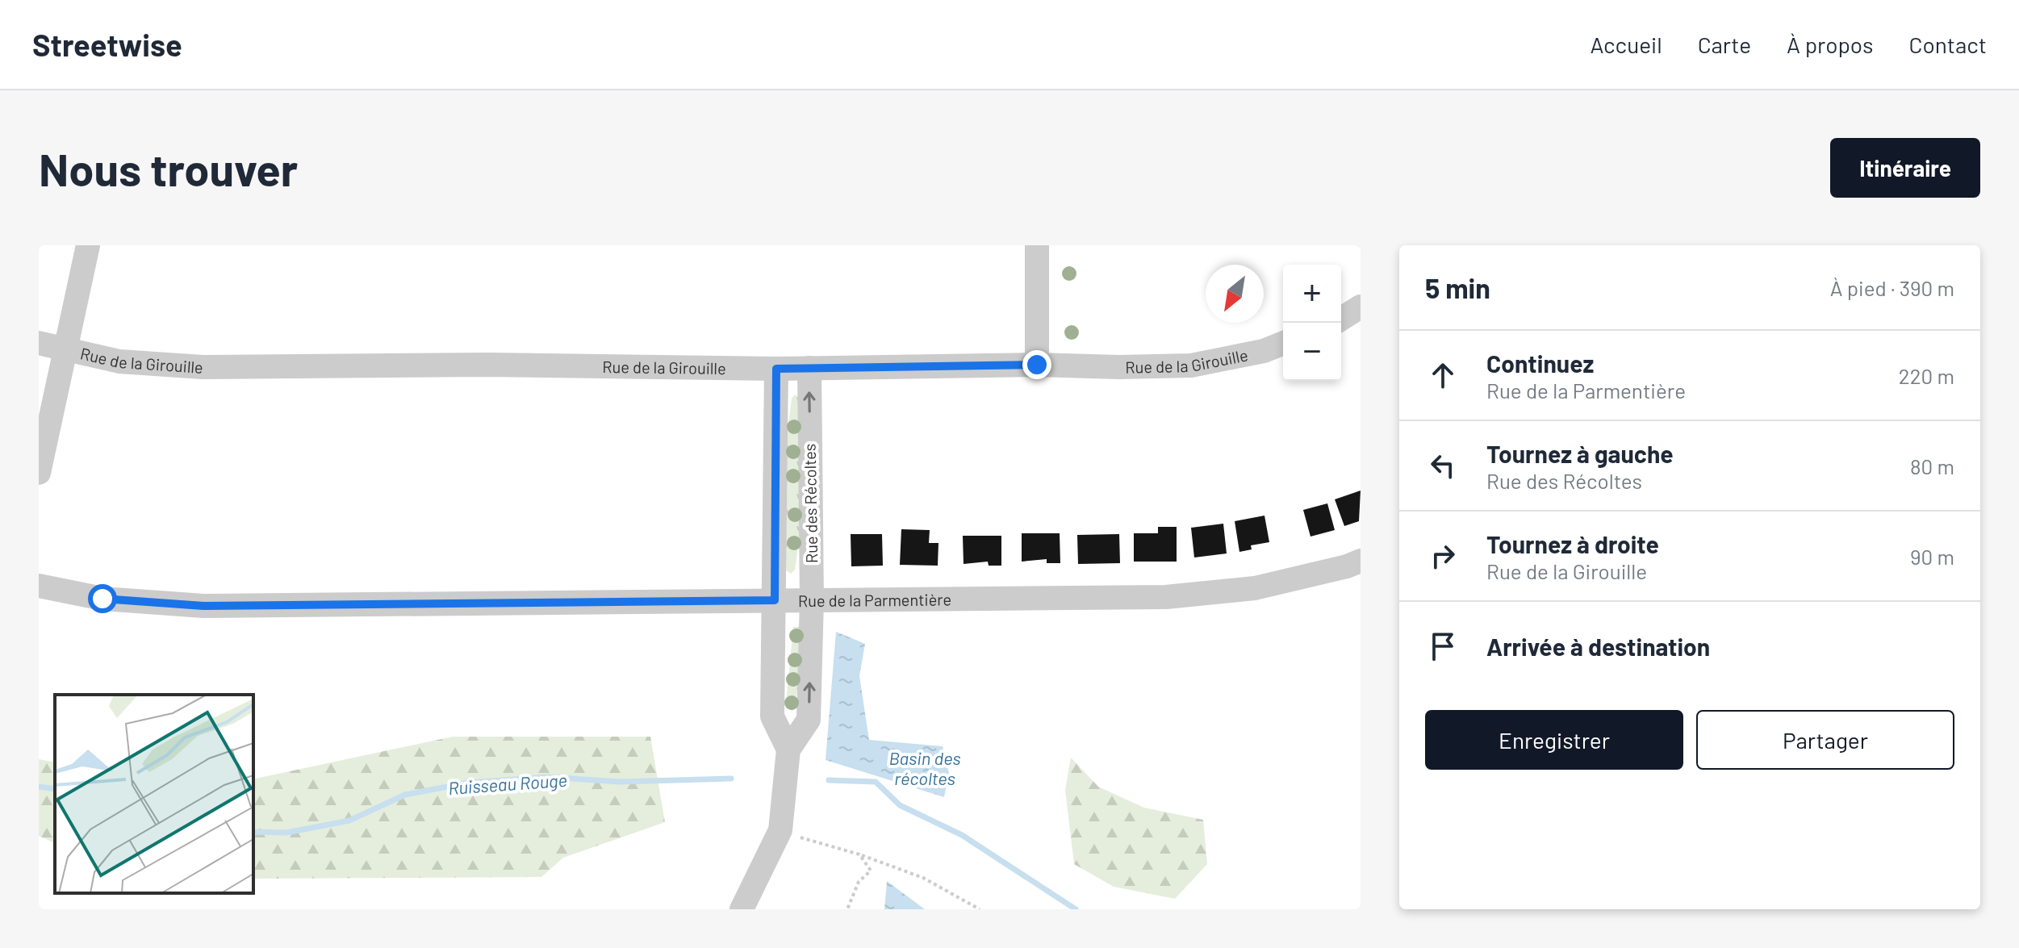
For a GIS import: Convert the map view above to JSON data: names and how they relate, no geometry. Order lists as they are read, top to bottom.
{
  "streets": {
    "street": ["Rue de la Girouille", "Rue des Récoltes", "Rue de la Parmentière"]
  },
  "crossings": [
    ["Rue de la Girouille", "Rue des Récoltes"],
    ["Rue des Récoltes", "Rue de la Parmentière"]
  ],
  "water": ["Basin des récoltes", "Ruisseau Rouge"],
  "north": "bottom left",
  "page": {
    "header": "Streetwise",
    "nav": [
      "Accueil",
      "Carte",
      "À propos",
      "Contact"
    ],
    "buttons": [
      "Itinéraire",
      ["Enregistrer", "Partager"]
    ],
    "title": "Nous trouver",
    "heading": ["5 min", "À pied · 390 m"],
    "map_buttons": ["+", "−"],
    "list": [
      ["Continuez", "Rue de la Parmentière", "220 m"],
      ["Tournez à gauche", "Rue des Récoltes", "80 m"],
      ["Tournez à droite", "Rue de la Girouille", "90 m"],
      "Arrivée à destination"
    ]
  }
}
